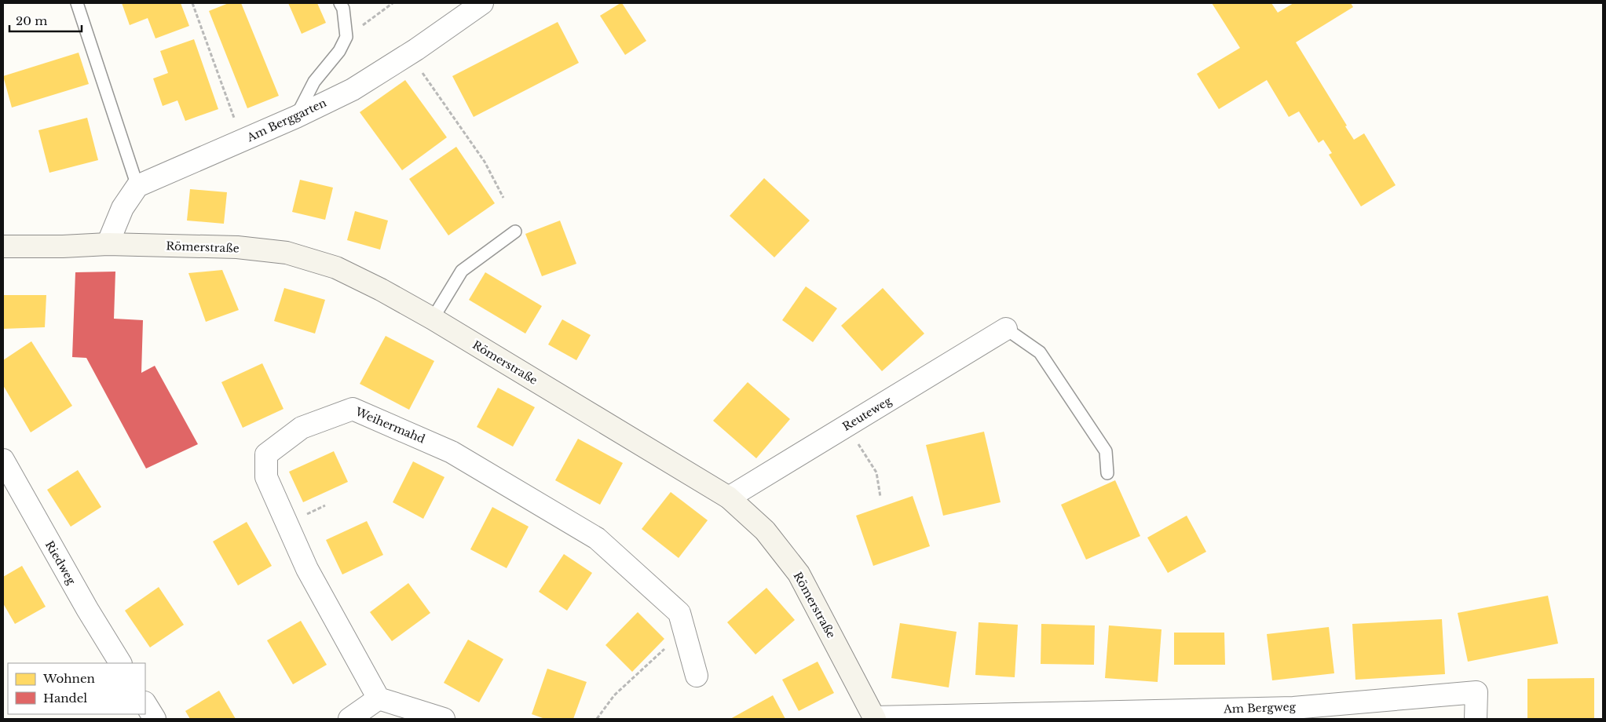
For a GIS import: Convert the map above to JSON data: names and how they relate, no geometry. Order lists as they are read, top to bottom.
{
  "streets": {
    "main road": ["Römerstraße"],
    "street": [
      "Am Berggarten",
      "Reuteweg",
      "Weihermahd",
      "Riedweg",
      "Am Bergweg"
    ]
  },
  "crossings": [
    ["Römerstraße", "Reuteweg"],
    ["Römerstraße", "Am Bergweg"]
  ],
  "legend": ["Wohnen", "Handel"],
  "scale_bar": "20 m"
}
